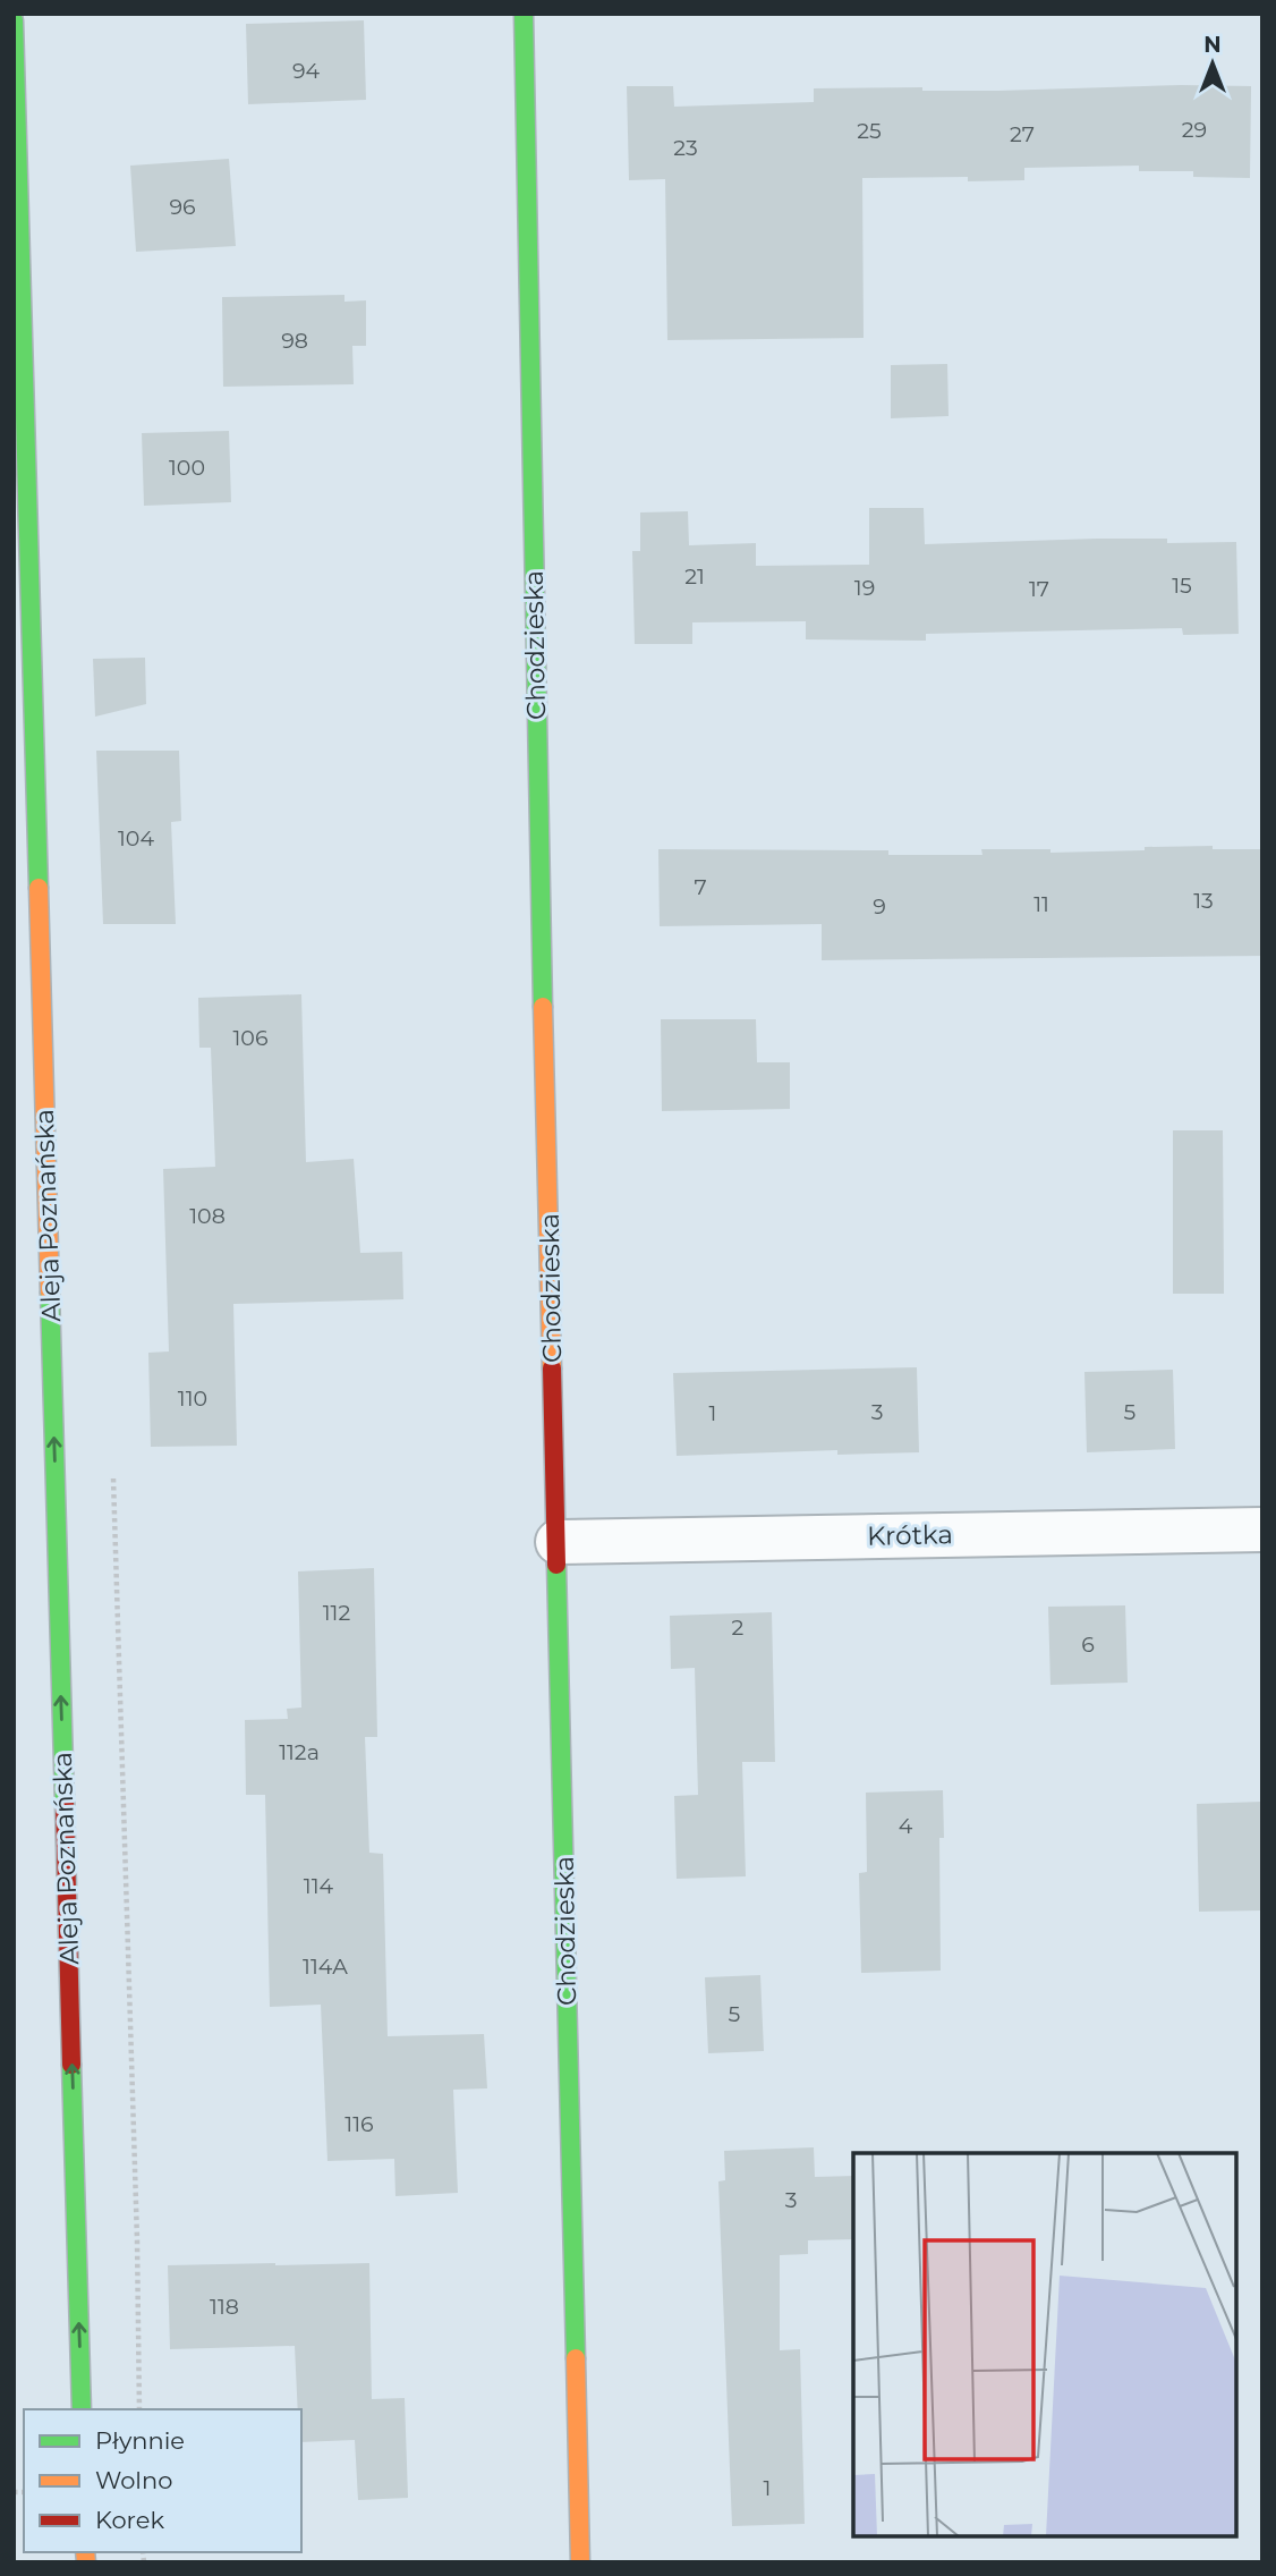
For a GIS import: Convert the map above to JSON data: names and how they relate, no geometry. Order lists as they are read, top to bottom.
{
  "streets": {
    "street": ["Chodzieska", "Aleja Poznańska", "Krótka"]
  },
  "crossings": [
    ["Chodzieska", "Krótka"]
  ],
  "one_way": ["Aleja Poznańska"],
  "house_numbers": [
    "94",
    "29",
    "25",
    "27",
    "23",
    "96",
    "98",
    "100",
    "21",
    "15",
    "19",
    "17",
    "104",
    "7",
    "13",
    "11",
    "9",
    "106",
    "108",
    "110",
    "3",
    "5",
    "1",
    "112",
    "2",
    "6",
    "112a",
    "4",
    "114",
    "114A",
    "5",
    "116",
    "3",
    "118",
    "1"
  ],
  "legend": ["Płynnie", "Wolno", "Korek"],
  "north": "top"
}
